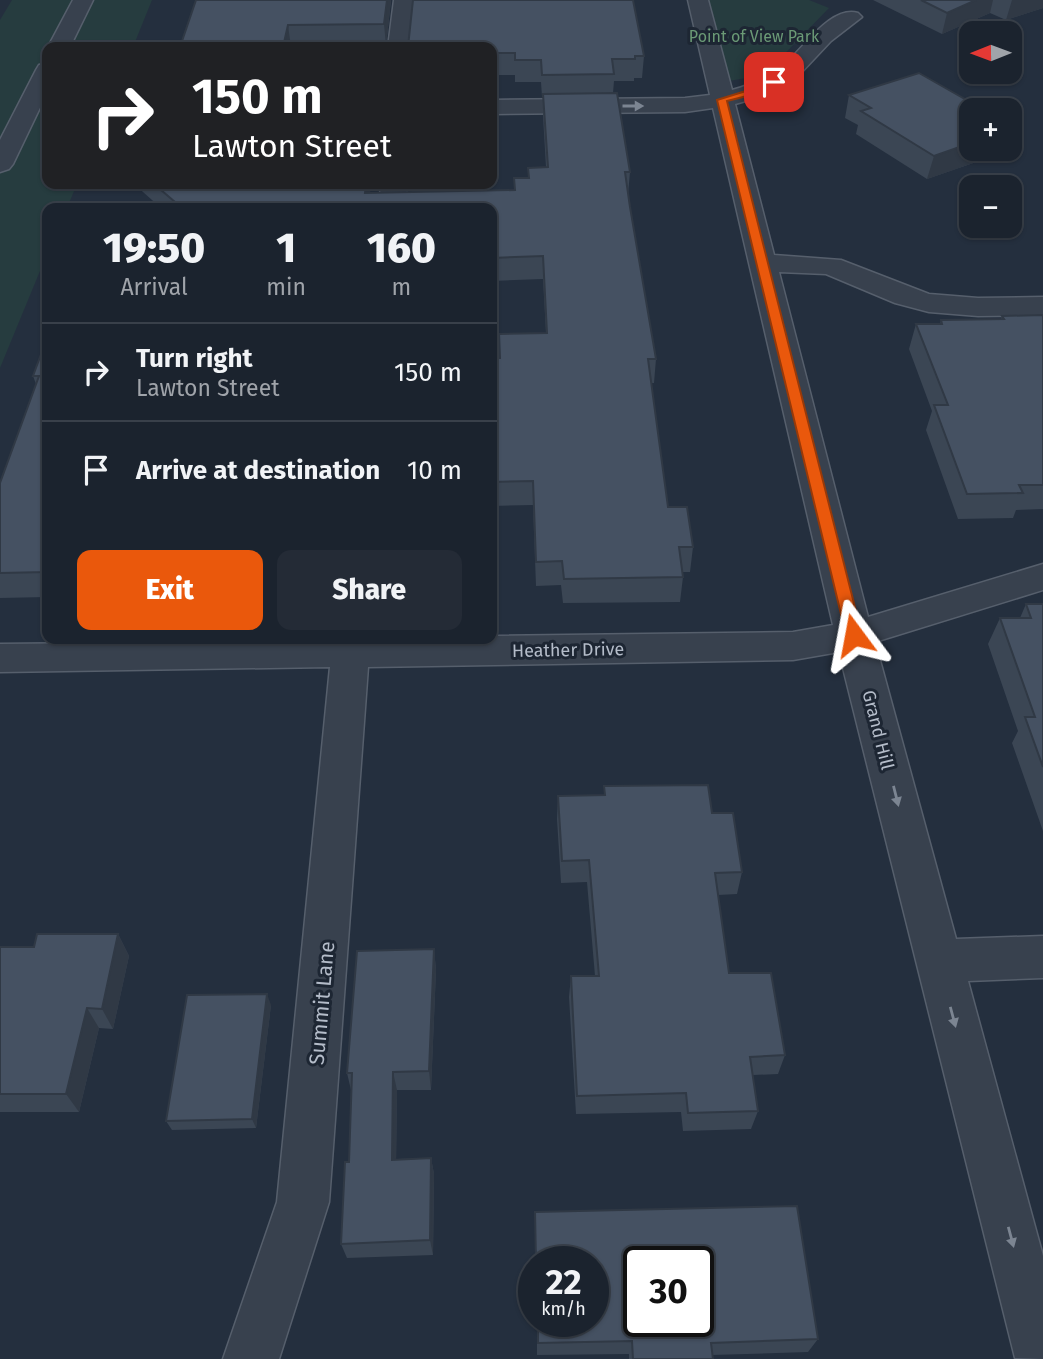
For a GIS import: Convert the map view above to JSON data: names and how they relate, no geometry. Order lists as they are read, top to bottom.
{
  "streets": {
    "street": ["Heather Drive", "Grand Hill", "Summit Lane"]
  },
  "crossings": [
    ["Heather Drive", "Grand Hill"],
    ["Heather Drive", "Summit Lane"]
  ],
  "one_way": ["Grand Hill"],
  "parks": ["Point of View Park"],
  "north": "left",
  "page": {
    "map_buttons": ["+", "−"],
    "turn": ["150 m", "Lawton Street"],
    "eta": [
      "19:50",
      "Arrival",
      "1",
      "min",
      "160",
      "m"
    ],
    "list": [
      {
        "name": "Turn right",
        "note": "Lawton Street",
        "value": "150 m"
      },
      {
        "name": "Arrive at destination",
        "value": "10 m"
      }
    ],
    "buttons": ["Exit", "Share"],
    "speed": "22 km/h",
    "limit": "30"
  }
}
